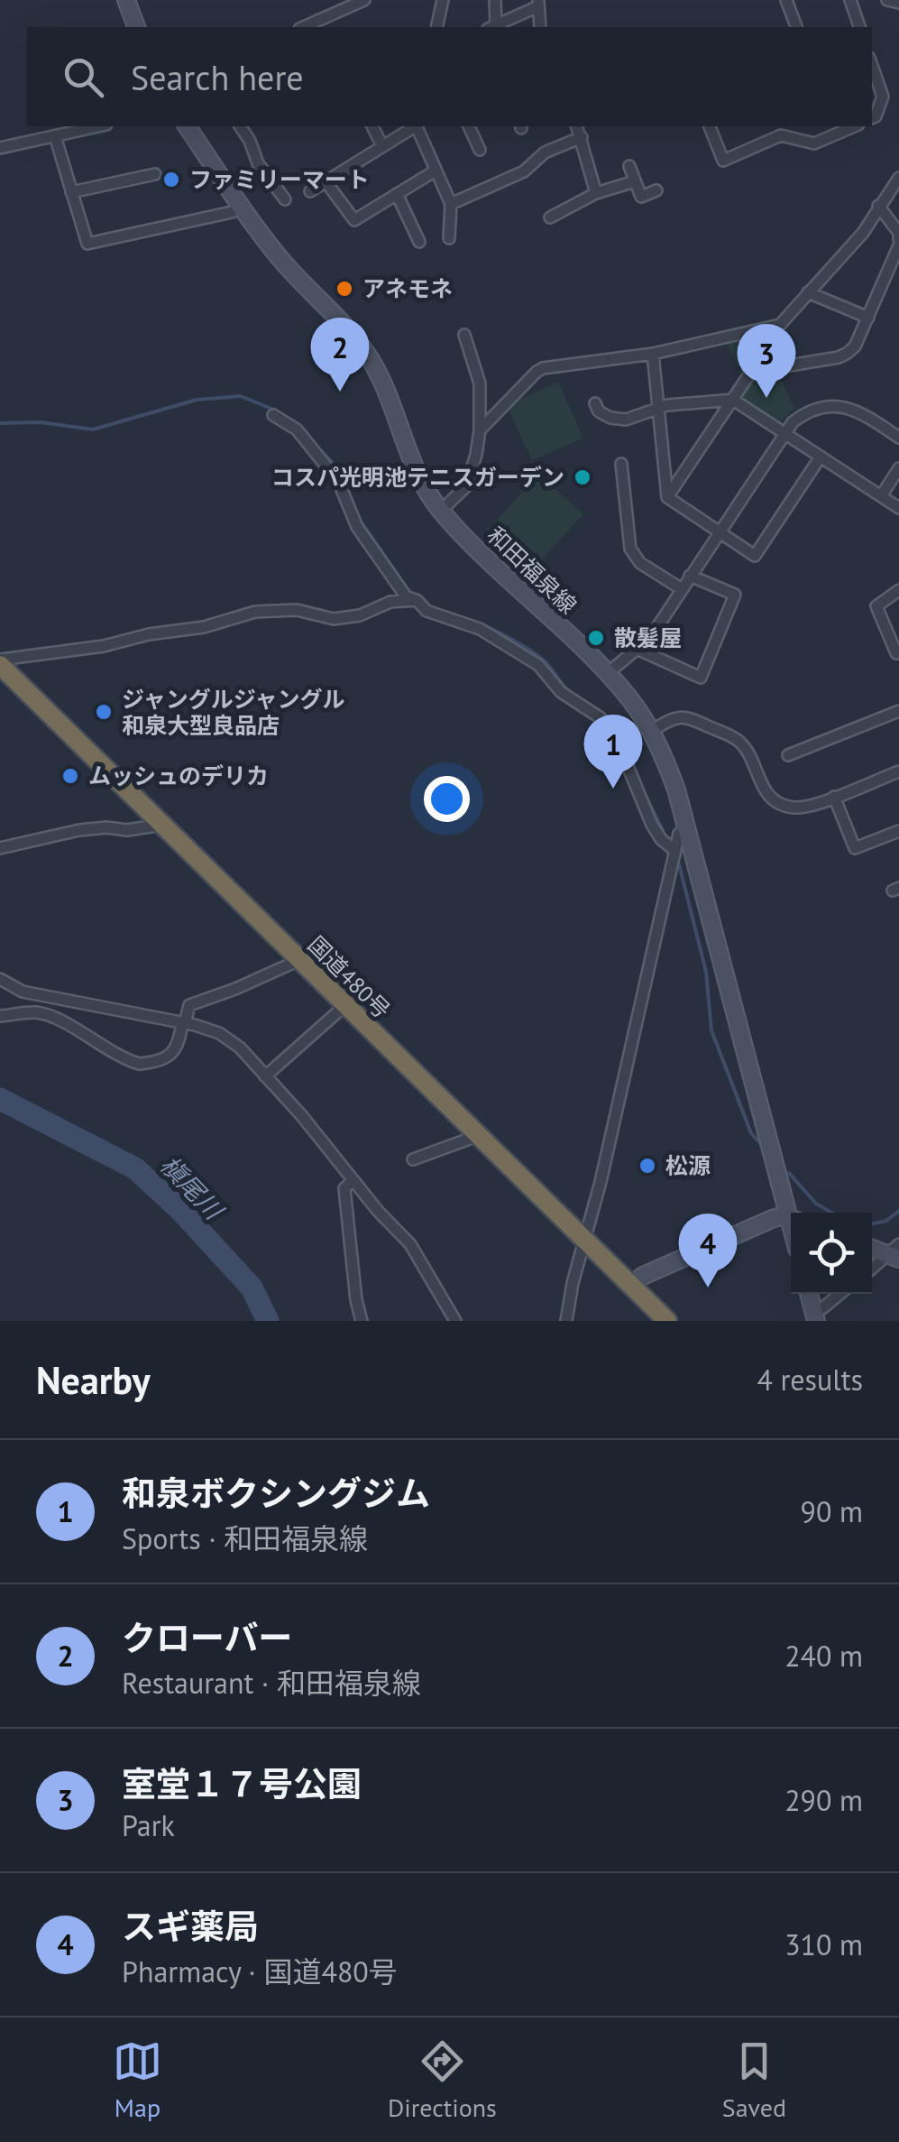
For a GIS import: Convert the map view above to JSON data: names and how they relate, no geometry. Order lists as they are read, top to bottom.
{
  "streets": {
    "highway": ["国道480号"],
    "main road": ["和田福泉線"]
  },
  "water": ["槇尾川"],
  "places": [
    "ファミリーマート",
    "アネモネ",
    "コスパ光明池テニスガーデン",
    "散髪屋",
    "ジャングルジャングル 和泉大型良品店",
    "ムッシュのデリカ",
    "松源"
  ],
  "page": {
    "search": "Search here",
    "pins": [
      "2",
      "3",
      "1",
      "4"
    ],
    "heading": ["Nearby", "4 results"],
    "list": [
      {
        "mark": "1",
        "name": "和泉ボクシングジム",
        "note": "Sports · 和田福泉線",
        "value": "90 m"
      },
      {
        "mark": "2",
        "name": "クローバー",
        "note": "Restaurant · 和田福泉線",
        "value": "240 m"
      },
      {
        "mark": "3",
        "name": "室堂１７号公園",
        "note": "Park",
        "value": "290 m"
      },
      {
        "mark": "4",
        "name": "スギ薬局",
        "note": "Pharmacy · 国道480号",
        "value": "310 m"
      }
    ],
    "nav": ["Map", "Directions", "Saved"]
  }
}
